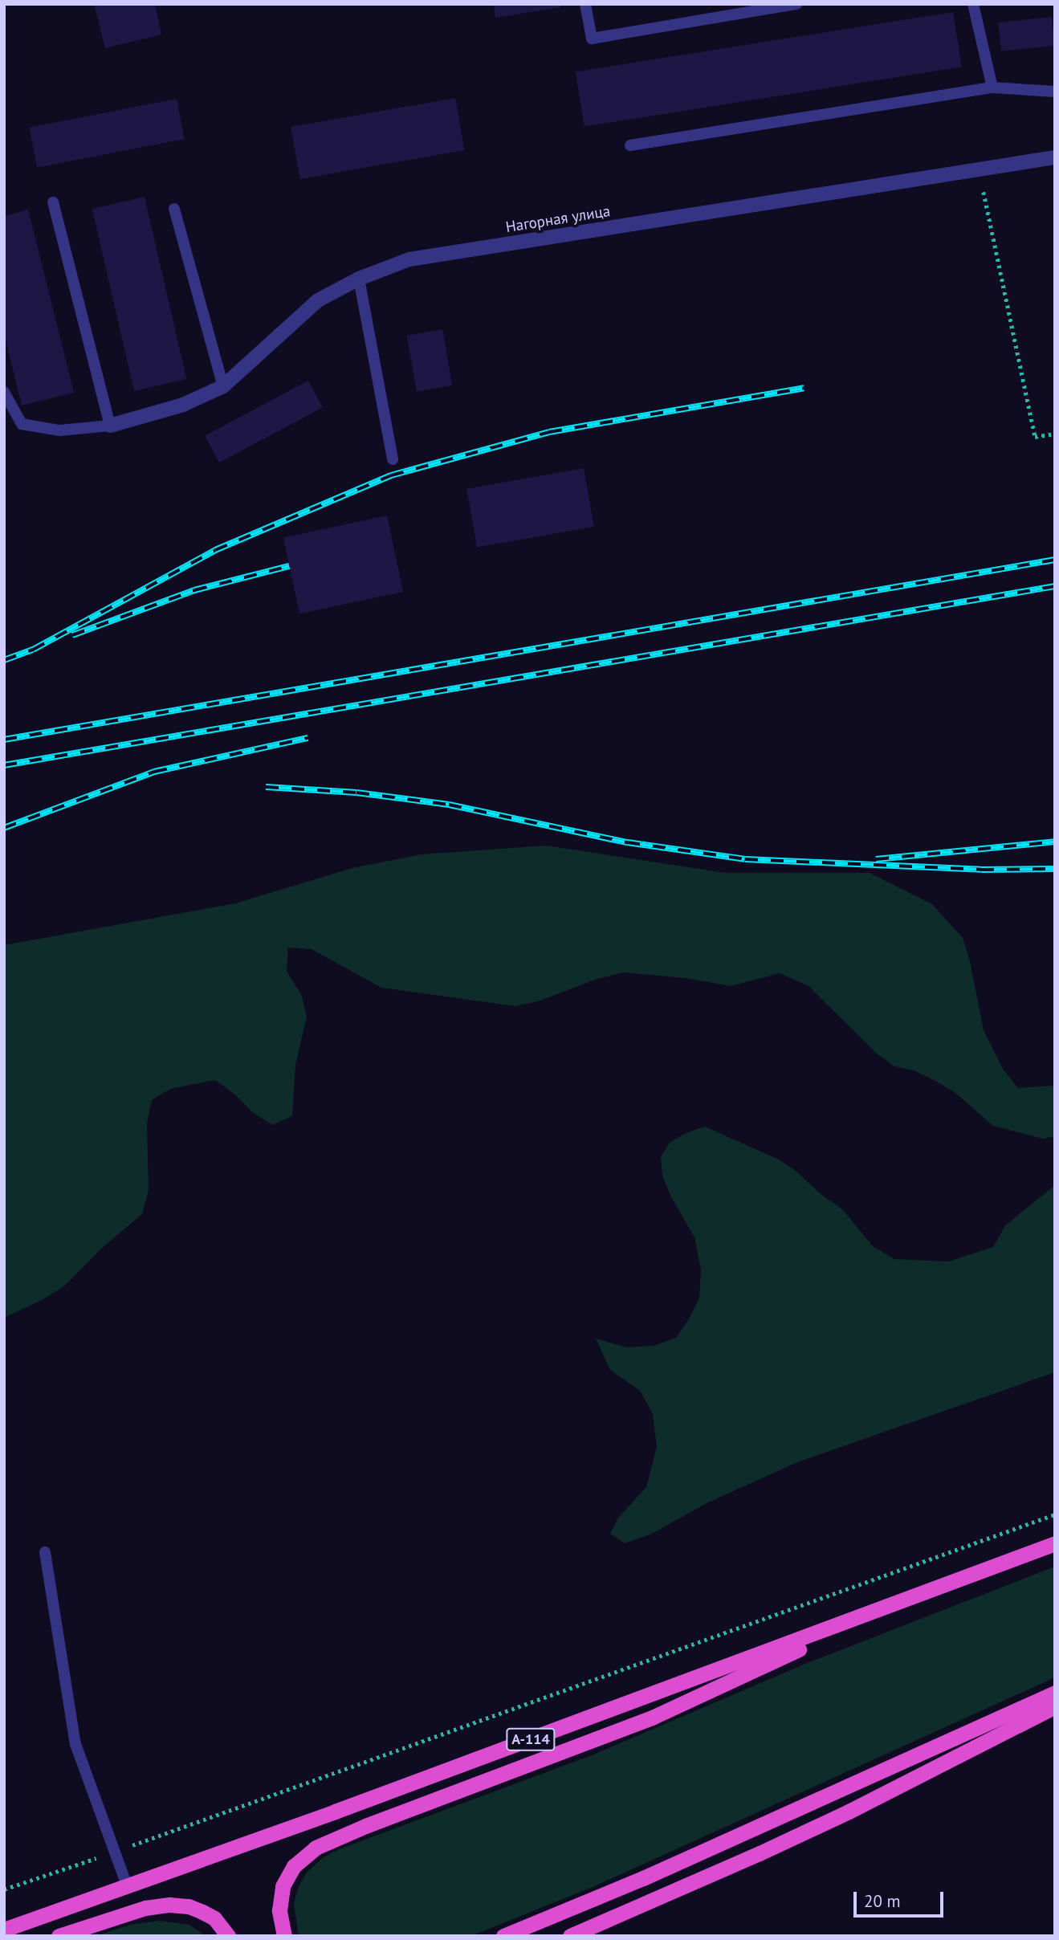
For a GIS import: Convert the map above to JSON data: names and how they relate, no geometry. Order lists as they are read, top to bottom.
{
  "streets": {
    "highway": ["А-114"],
    "street": ["Нагорная улица"]
  },
  "scale_bar": "20 m"
}
